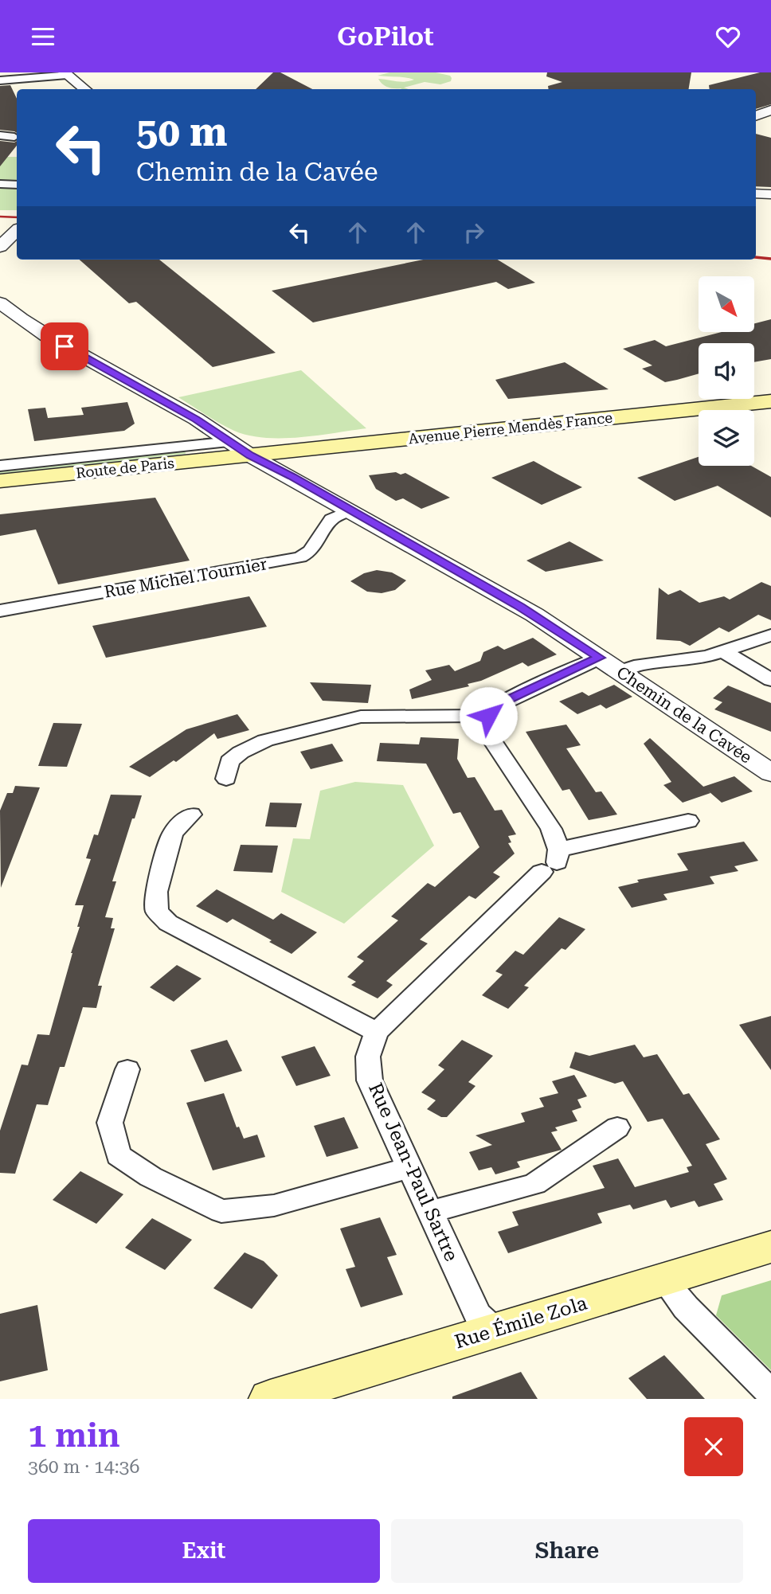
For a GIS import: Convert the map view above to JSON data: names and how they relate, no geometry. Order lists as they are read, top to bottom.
{
  "streets": {
    "main road": ["Avenue Pierre Mendès France", "Route de Paris", "Rue Émile Zola"],
    "street": ["Rue Michel Tournier", "Chemin de la Cavée", "Rue Jean-Paul Sartre"]
  },
  "crossings": [
    ["Avenue Pierre Mendès France", "Route de Paris"],
    ["Avenue Pierre Mendès France", "Chemin de la Cavée"],
    ["Route de Paris", "Chemin de la Cavée"],
    ["Rue Michel Tournier", "Chemin de la Cavée"],
    ["Rue Jean-Paul Sartre", "Rue Émile Zola"]
  ],
  "north": "bottom right",
  "page": {
    "header": "GoPilot",
    "turn": ["50 m", "Chemin de la Cavée"],
    "heading": ["1 min", "360 m · 14:36"],
    "buttons": ["Exit", "Share"]
  }
}
